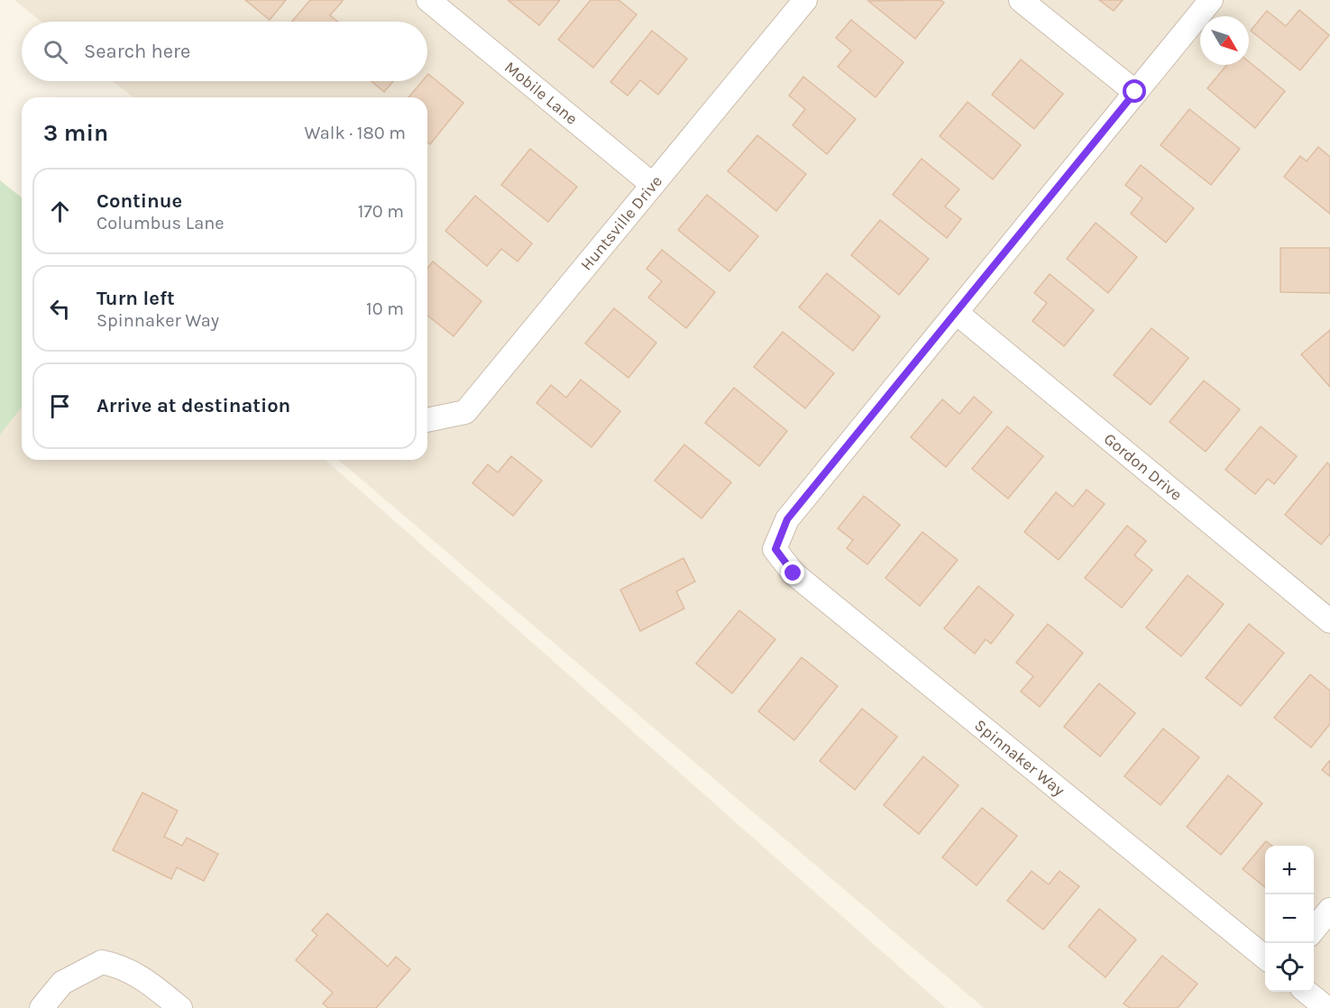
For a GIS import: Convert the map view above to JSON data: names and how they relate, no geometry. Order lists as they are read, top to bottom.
{
  "streets": {
    "street": [
      "Mobile Lane",
      "Huntsville Drive",
      "Gordon Drive",
      "Spinnaker Way"
    ]
  },
  "crossings": [
    ["Mobile Lane", "Huntsville Drive"],
    ["Gordon Drive", "Spinnaker Way"]
  ],
  "north": "bottom right",
  "page": {
    "search": "Search here",
    "heading": ["3 min", "Walk · 180 m"],
    "list": [
      ["Continue", "Columbus Lane", "170 m"],
      ["Turn left", "Spinnaker Way", "10 m"],
      "Arrive at destination"
    ],
    "map_buttons": ["+", "−"]
  }
}
